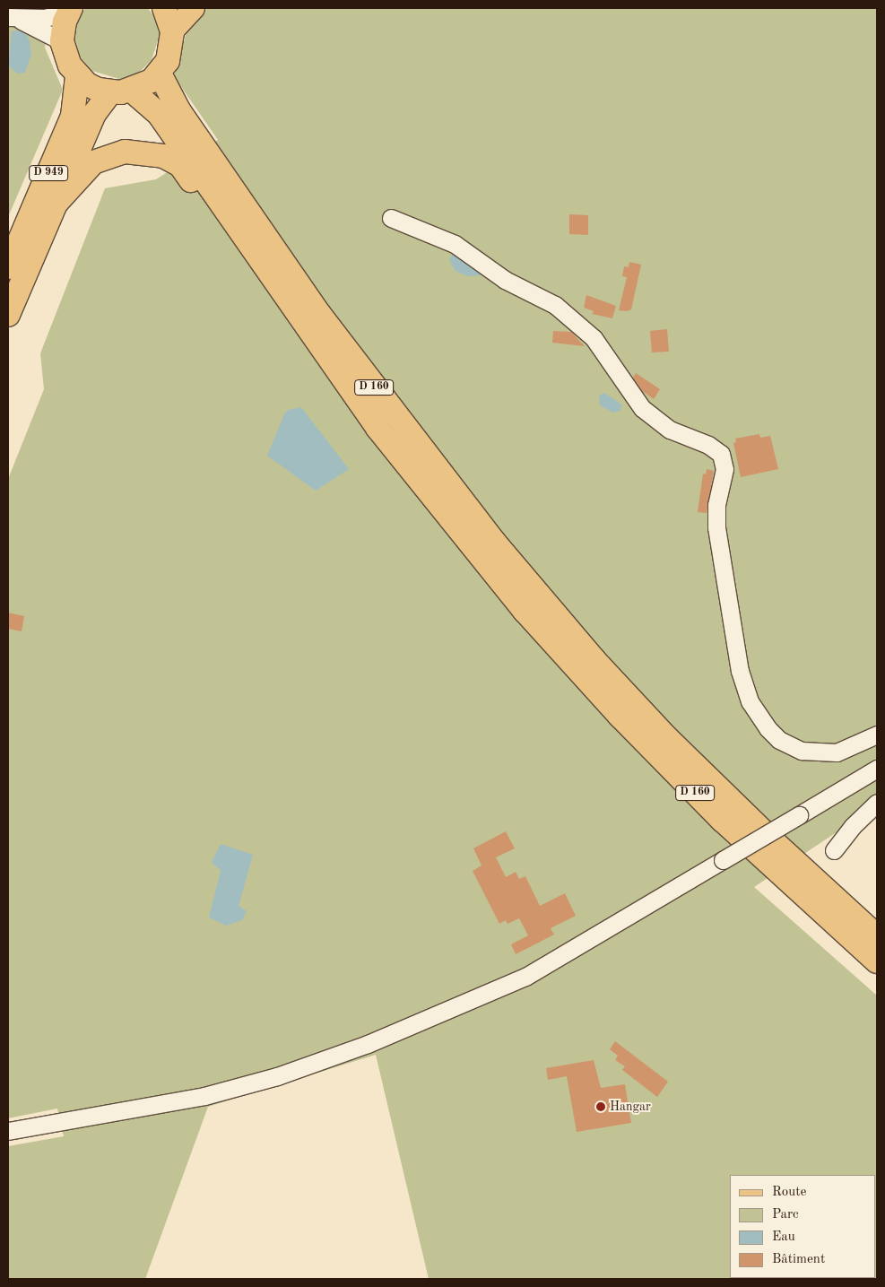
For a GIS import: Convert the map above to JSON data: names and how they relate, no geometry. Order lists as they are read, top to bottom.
{
  "streets": {
    "highway": ["D 949", "D 160"]
  },
  "crossings": [
    ["D 949", "D 160"]
  ],
  "places": ["Hangar"],
  "legend": [
    "Route",
    "Parc",
    "Eau",
    "Bâtiment"
  ]
}
